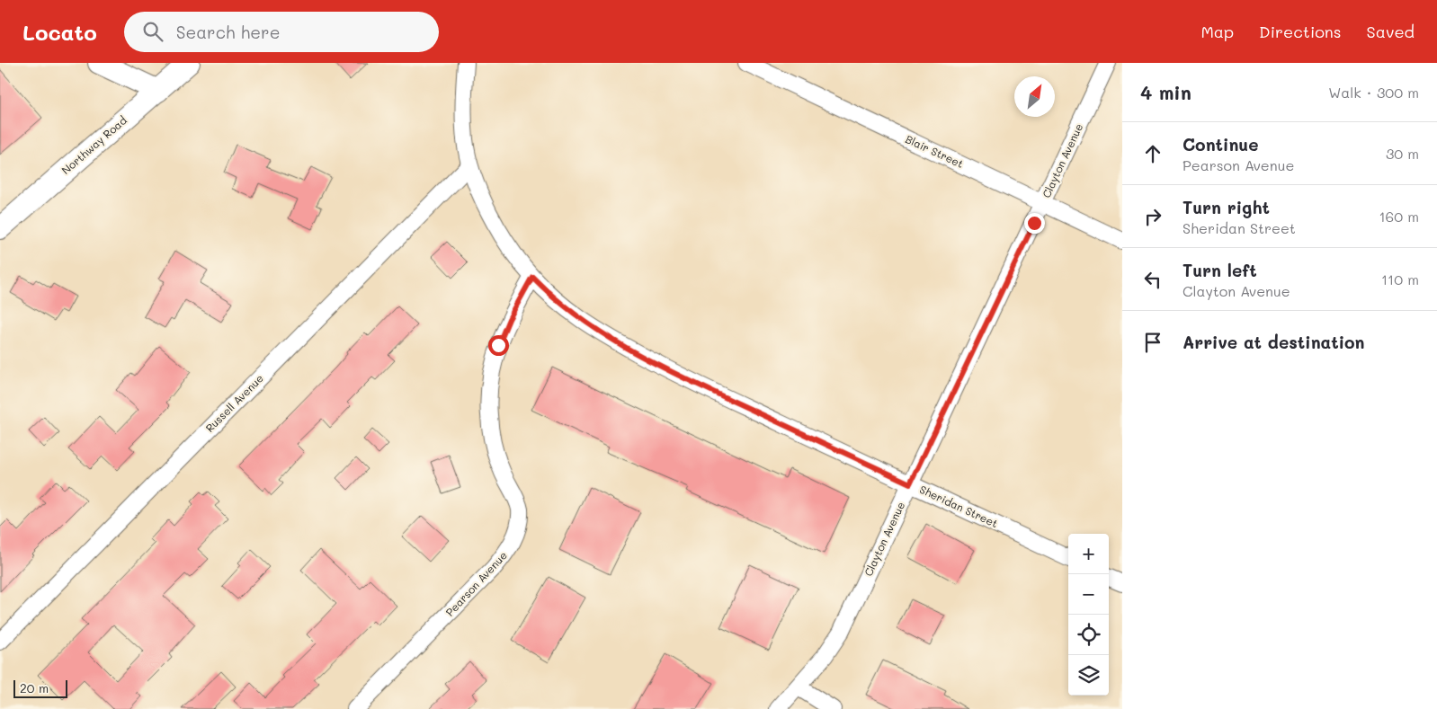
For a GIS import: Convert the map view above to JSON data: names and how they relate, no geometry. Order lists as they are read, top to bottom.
{
  "streets": {
    "street": [
      "Northway Road",
      "Blair Street",
      "Clayton Avenue",
      "Russell Avenue",
      "Sheridan Street",
      "Pearson Avenue"
    ]
  },
  "crossings": [
    ["Blair Street", "Clayton Avenue"],
    ["Clayton Avenue", "Sheridan Street"],
    ["Russell Avenue", "Sheridan Street"],
    ["Sheridan Street", "Pearson Avenue"]
  ],
  "scale_bar": "20 m",
  "north": "top right",
  "page": {
    "header": "Locato",
    "search": "Search here",
    "nav": ["Map", "Directions", "Saved"],
    "heading": ["4 min", "Walk · 300 m"],
    "list": [
      ["Continue", "Pearson Avenue", "30 m"],
      ["Turn right", "Sheridan Street", "160 m"],
      ["Turn left", "Clayton Avenue", "110 m"],
      "Arrive at destination"
    ],
    "map_buttons": ["+", "−"],
    "scale": "20 m"
  }
}
